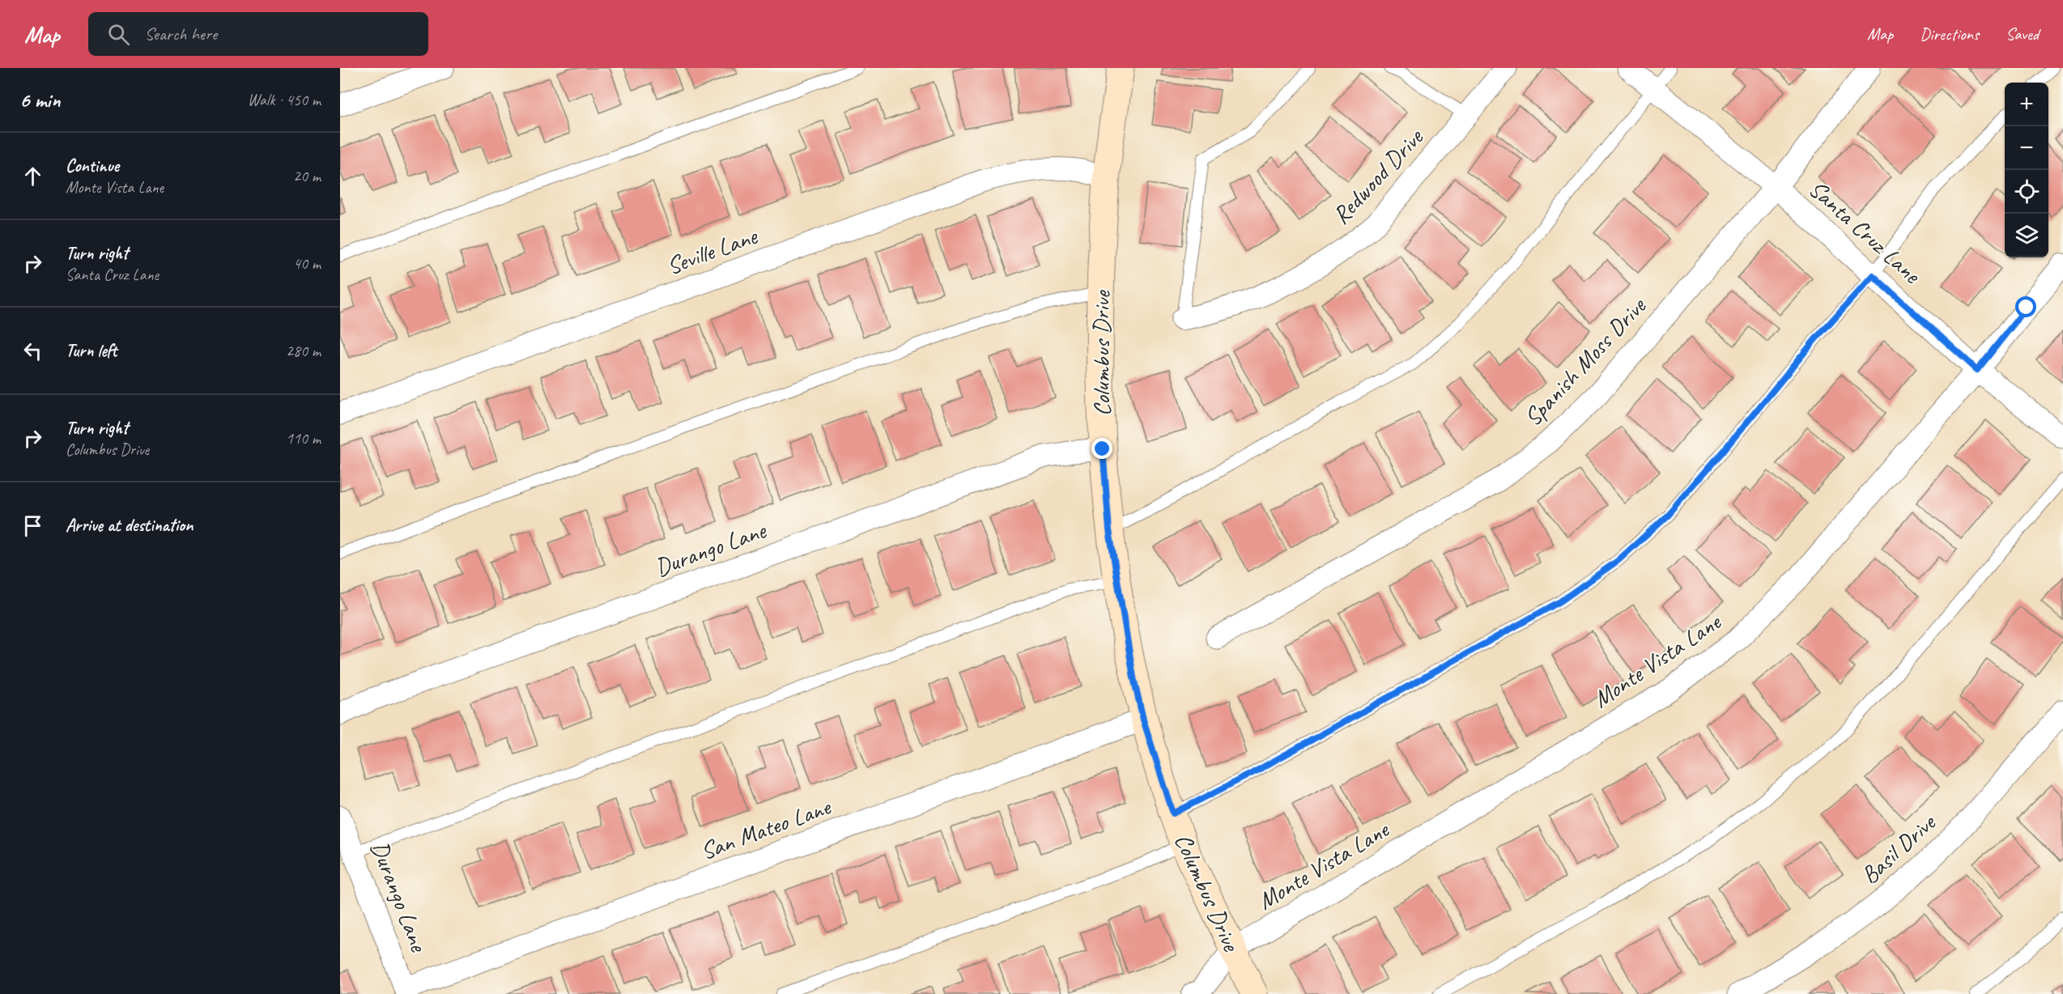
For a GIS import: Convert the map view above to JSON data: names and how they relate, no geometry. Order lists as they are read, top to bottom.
{
  "streets": {
    "street": [
      "Redwood Drive",
      "Santa Cruz Lane",
      "Seville Lane",
      "Columbus Drive",
      "Spanish Moss Drive",
      "Durango Lane",
      "Monte Vista Lane",
      "San Mateo Lane",
      "Basil Drive"
    ]
  },
  "crossings": [
    ["Santa Cruz Lane", "Spanish Moss Drive"],
    ["Santa Cruz Lane", "Monte Vista Lane"],
    ["Seville Lane", "Columbus Drive"],
    ["Columbus Drive", "Durango Lane"],
    ["Columbus Drive", "Monte Vista Lane"],
    ["Columbus Drive", "San Mateo Lane"],
    ["Durango Lane", "San Mateo Lane"]
  ],
  "page": {
    "header": "Map",
    "search": "Search here",
    "nav": ["Map", "Directions", "Saved"],
    "heading": ["6 min", "Walk · 450 m"],
    "map_buttons": ["+", "−"],
    "list": [
      ["Continue", "Monte Vista Lane", "20 m"],
      ["Turn right", "Santa Cruz Lane", "40 m"],
      ["Turn left", "280 m"],
      ["Turn right", "Columbus Drive", "110 m"],
      "Arrive at destination"
    ]
  }
}
